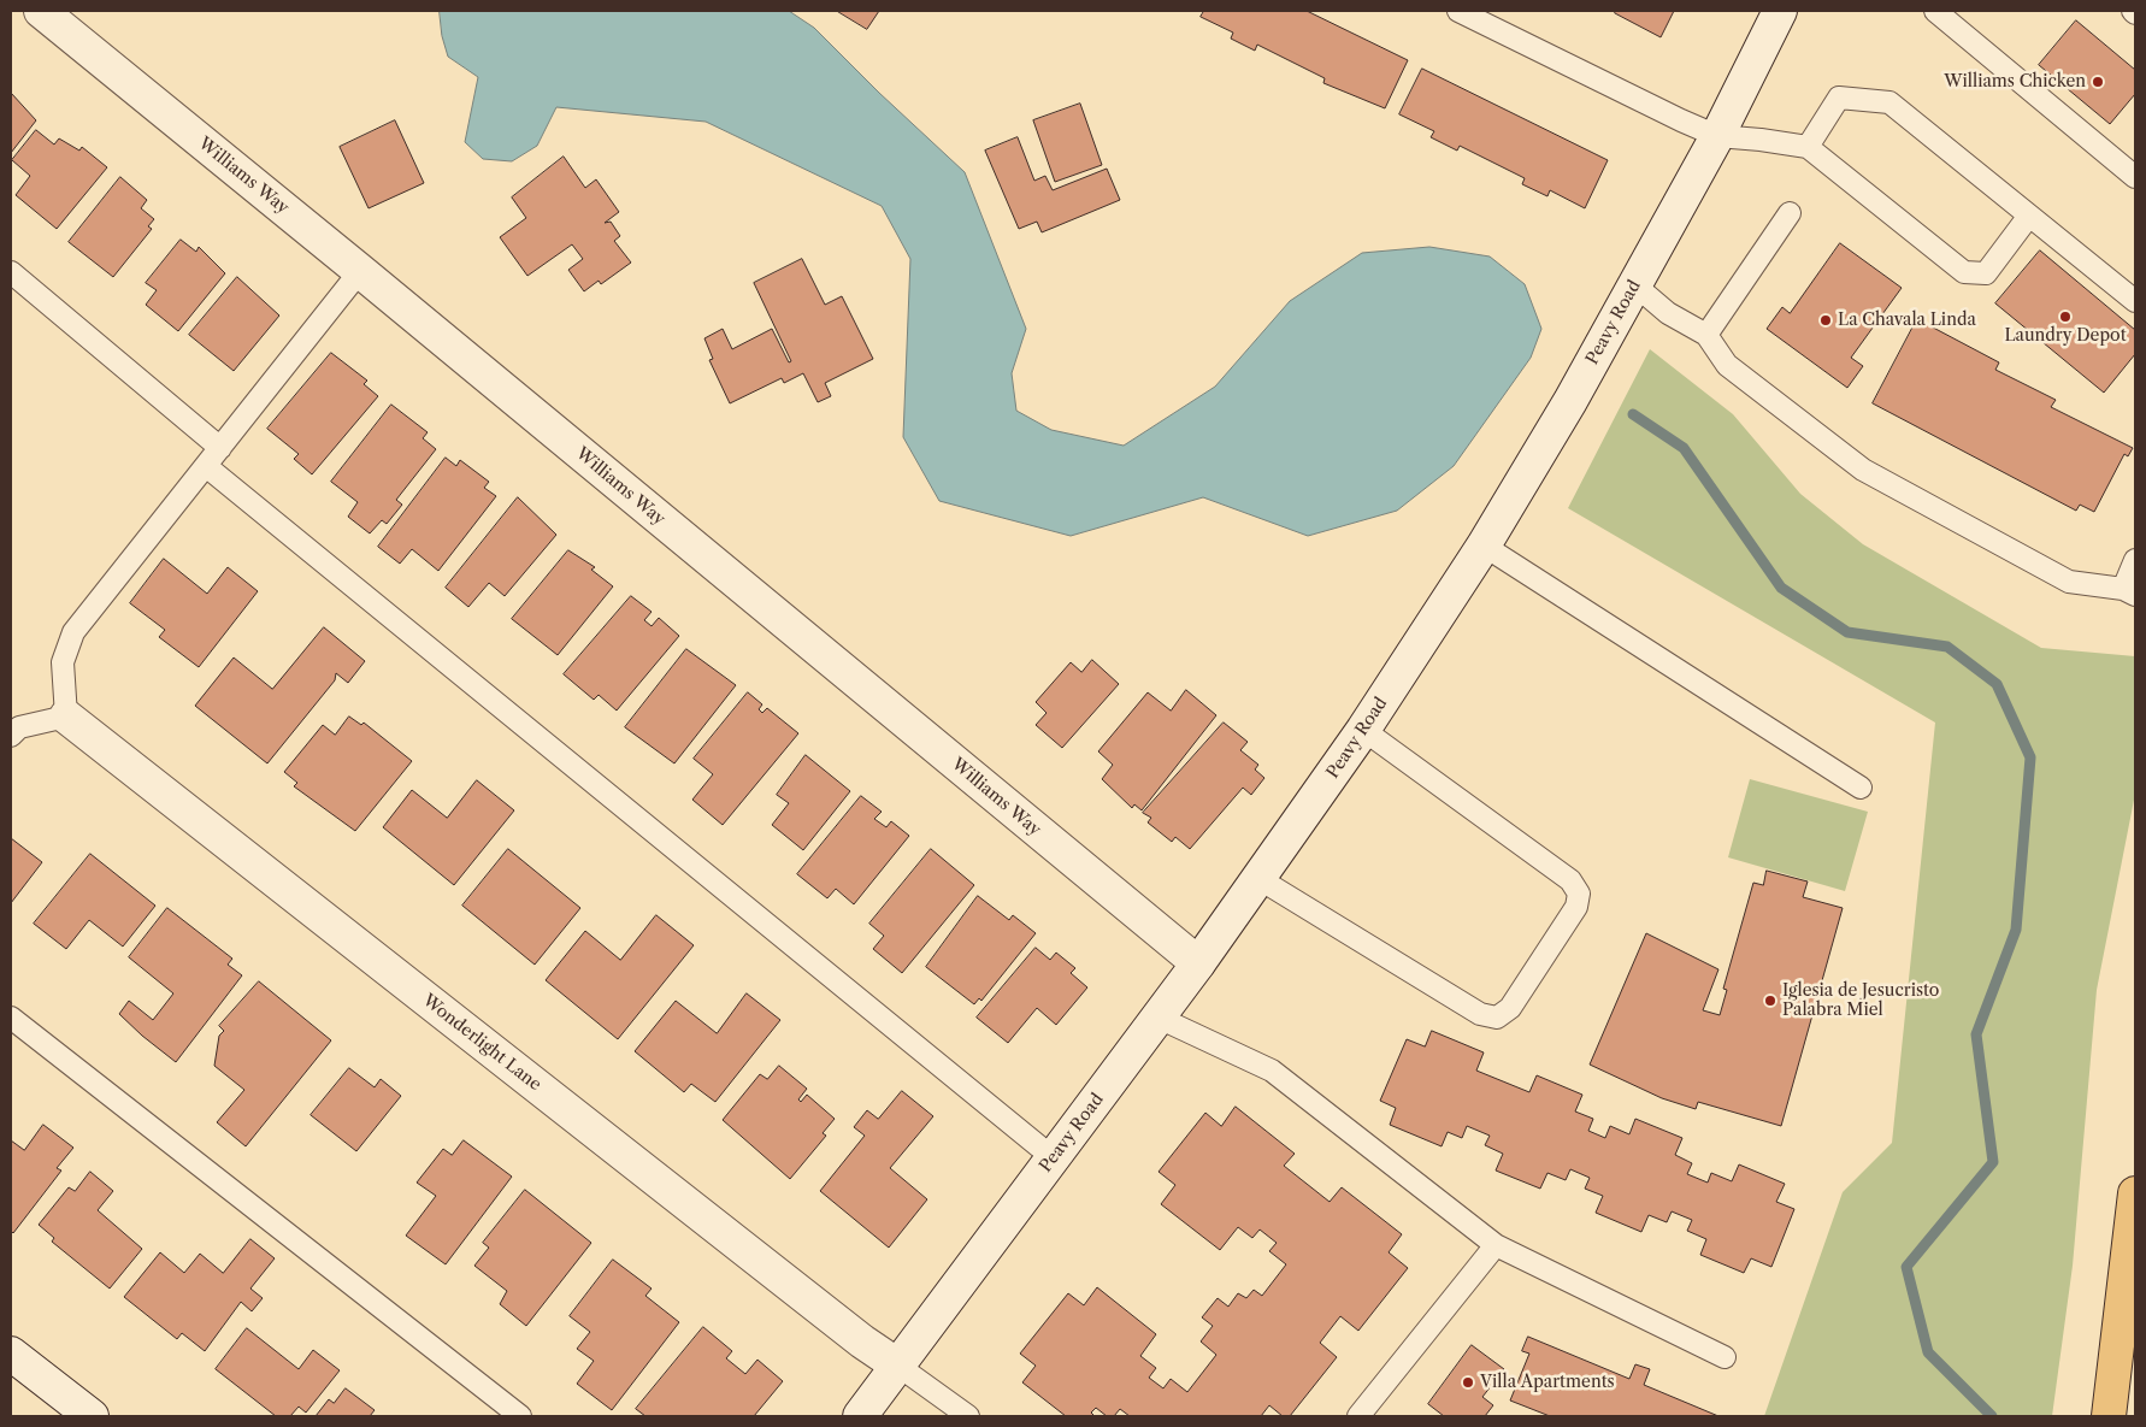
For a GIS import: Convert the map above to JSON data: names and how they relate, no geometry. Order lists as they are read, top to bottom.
{
  "streets": {
    "street": ["Williams Way", "Peavy Road", "Wonderlight Lane"]
  },
  "crossings": [
    ["Williams Way", "Peavy Road"],
    ["Peavy Road", "Wonderlight Lane"]
  ],
  "places": [
    "Williams Chicken",
    "Laundry Depot",
    "La Chavala Linda",
    "Iglesia de Jesucristo Palabra Miel",
    "Villa Apartments"
  ]
}
